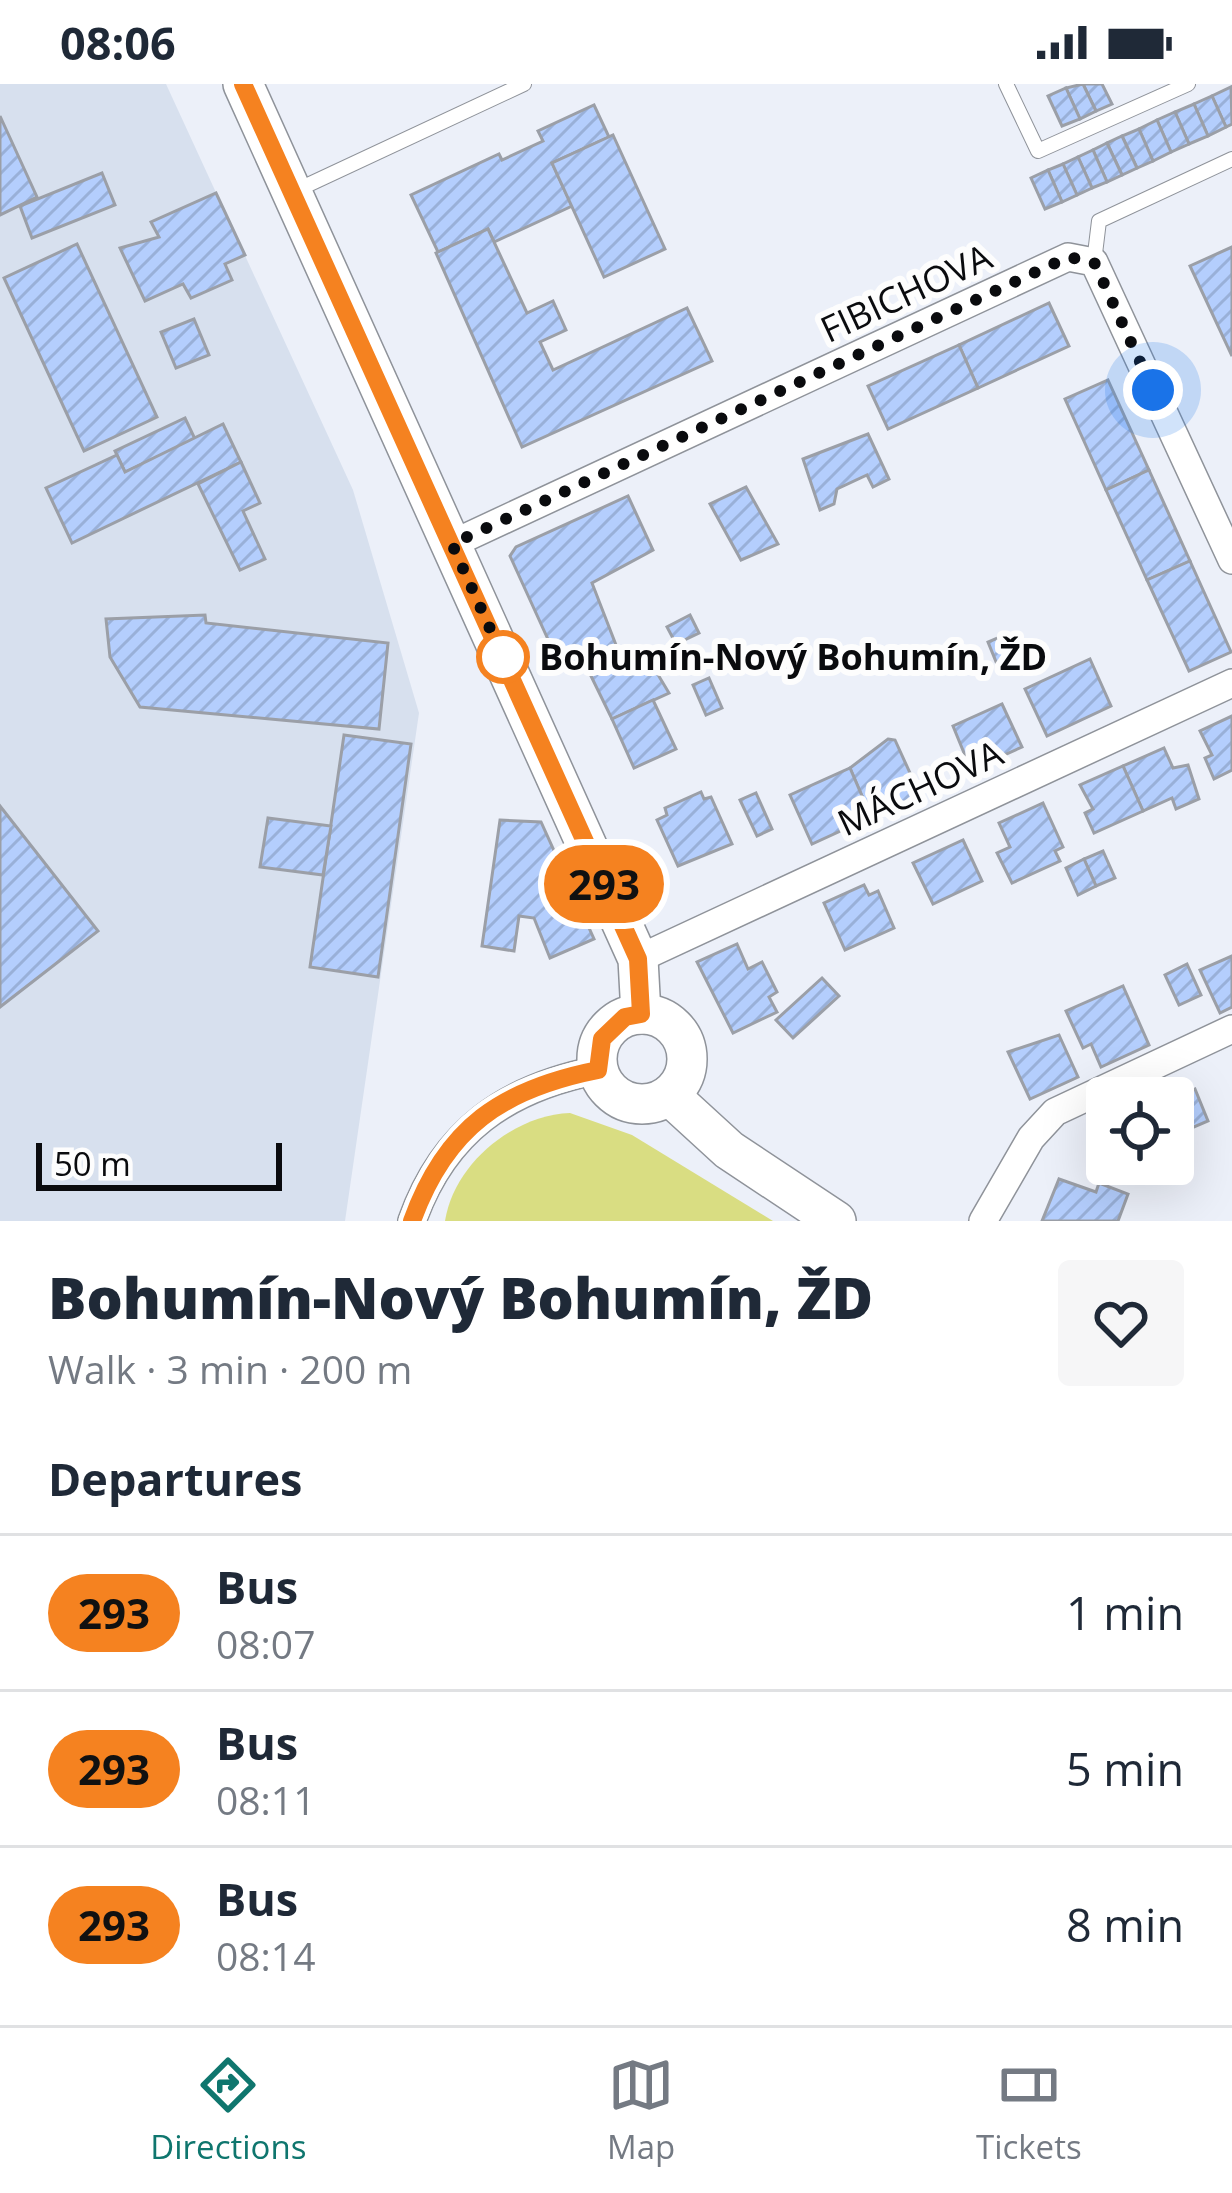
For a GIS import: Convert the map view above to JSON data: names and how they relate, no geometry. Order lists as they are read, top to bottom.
{
  "streets": {
    "street": ["FIBICHOVA", "MÁCHOVA"]
  },
  "places": ["Bohumín-Nový Bohumín, ŽD"],
  "lines": ["bus line 293"],
  "scale_bar": "50 m",
  "page": {
    "status": "08:06",
    "on_map": "293",
    "scale": "50 m",
    "heading": [
      ["Bohumín-Nový Bohumín, ŽD", "Walk · 3 min · 200 m"],
      "Departures"
    ],
    "list": [
      {
        "mark": "293",
        "name": "Bus",
        "note": "08:07",
        "value": "1 min"
      },
      {
        "mark": "293",
        "name": "Bus",
        "note": "08:11",
        "value": "5 min"
      },
      {
        "mark": "293",
        "name": "Bus",
        "note": "08:14",
        "value": "8 min"
      }
    ],
    "tabs": ["Directions", "Map", "Tickets"]
  }
}
